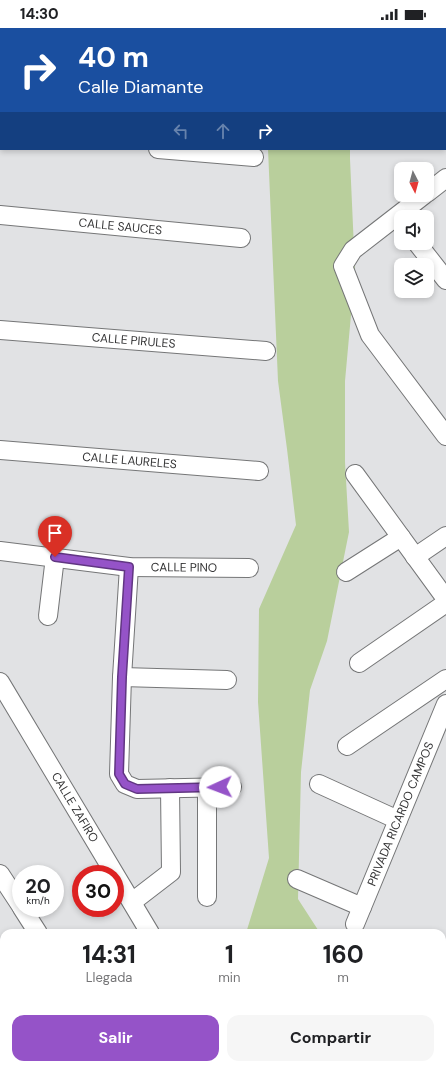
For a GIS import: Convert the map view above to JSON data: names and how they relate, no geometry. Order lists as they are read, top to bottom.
{
  "streets": {
    "street": [
      "CALLE SAUCES",
      "CALLE PIRULES",
      "CALLE LAURELES",
      "CALLE PINO",
      "CALLE ZAFIRO",
      "PRIVADA RICARDO CAMPOS"
    ]
  },
  "north": "bottom",
  "page": {
    "status": "14:30",
    "turn": ["40 m", "Calle Diamante"],
    "speed": "20 km/h",
    "limit": "30",
    "eta": [
      "14:31",
      "Llegada",
      "1",
      "min",
      "160",
      "m"
    ],
    "buttons": ["Salir", "Compartir"]
  }
}
